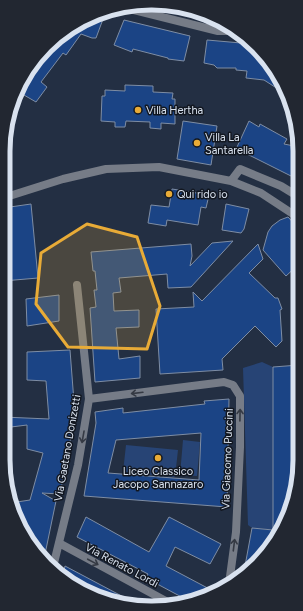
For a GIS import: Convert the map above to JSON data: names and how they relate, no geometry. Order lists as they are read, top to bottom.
{
  "streets": {
    "street": ["Via Gaetano Donizetti", "Via Giacomo Puccini", "Via Renato Lordi"]
  },
  "crossings": [
    ["Via Gaetano Donizetti", "Via Giacomo Puccini"],
    ["Via Gaetano Donizetti", "Via Renato Lordi"]
  ],
  "one_way": ["Via Gaetano Donizetti", "Via Renato Lordi"],
  "places": [
    "Villa Hertha",
    "Villa La Santarella",
    "Qui rido io",
    "Liceo Classico Jacopo Sannazaro"
  ]
}
